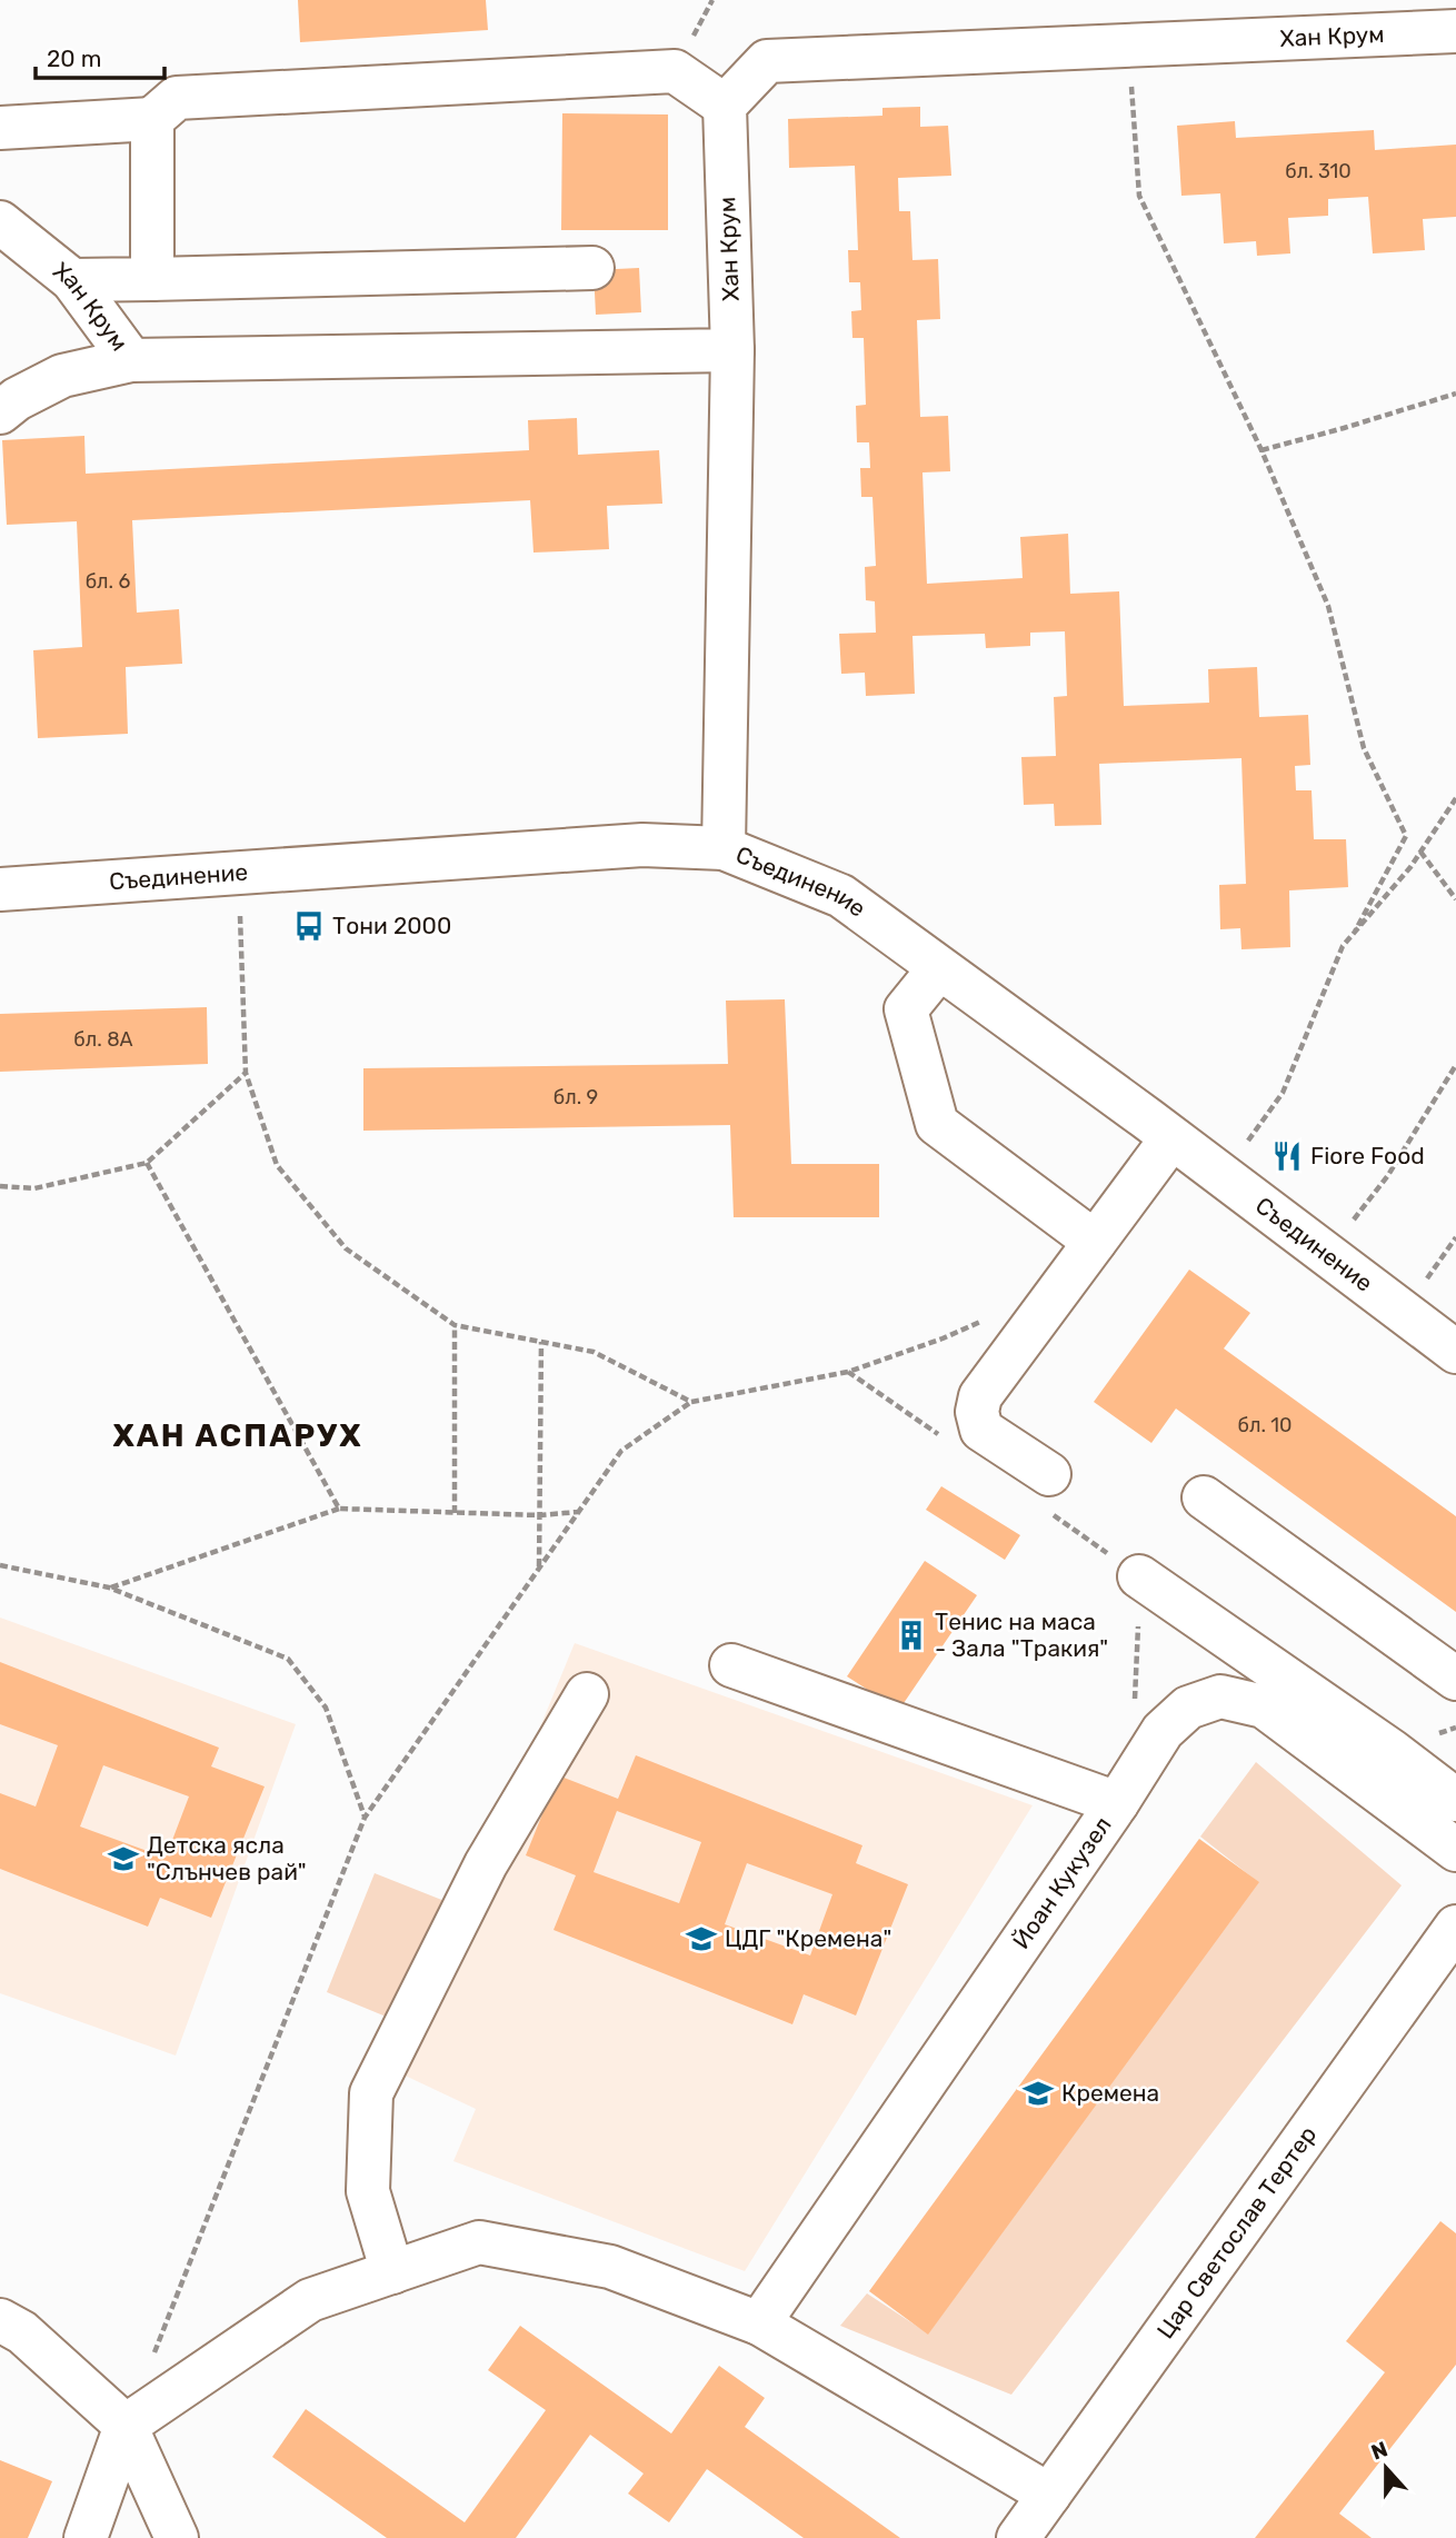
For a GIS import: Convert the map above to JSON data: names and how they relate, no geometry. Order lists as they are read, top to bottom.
{
  "streets": {
    "street": [
      "Хан Крум",
      "Съединение",
      "Йоан Кукузел",
      "Цар Светослав Тертер"
    ]
  },
  "districts": ["ХАН АСПАРУХ"],
  "places": {
    "bus stop": ["Тони 2000"],
    "restaurant": ["Fiore Food"],
    "building": ["Тенис на маса - Зала \"Тракия\""],
    "school or university": ["Детска ясла \"Слънчев рай\"", "ЦДГ \"Кремена\"", "Кремена"]
  },
  "house_numbers": [
    "бл. 310",
    "бл. 6",
    "бл. 8А",
    "бл. 9",
    "бл. 10"
  ],
  "scale_bar": "20 m",
  "north": "top"
}
